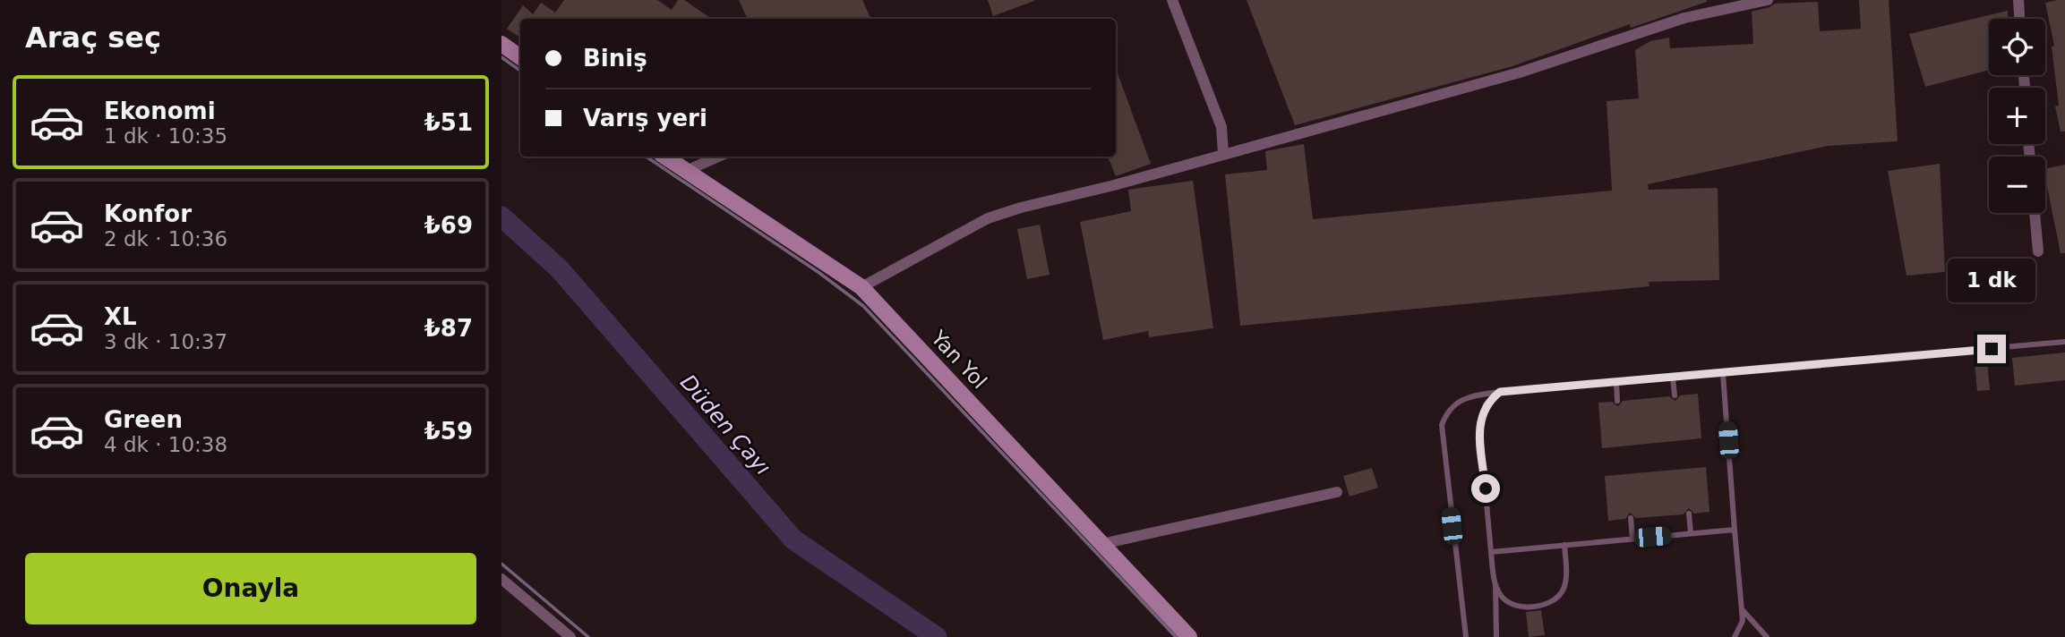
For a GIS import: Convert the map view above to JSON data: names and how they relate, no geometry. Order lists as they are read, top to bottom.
{
  "streets": {
    "street": ["Yan Yol"]
  },
  "water": ["Düden Çayı"],
  "page": {
    "heading": "Araç seç",
    "map_buttons": ["+", "−"],
    "banner": ["Biniş", "Varış yeri"],
    "list": [
      {
        "name": "Ekonomi",
        "note": "1 dk · 10:35",
        "value": "₺51"
      },
      {
        "name": "Konfor",
        "note": "2 dk · 10:36",
        "value": "₺69"
      },
      {
        "name": "XL",
        "note": "3 dk · 10:37",
        "value": "₺87"
      },
      {
        "name": "Green",
        "note": "4 dk · 10:38",
        "value": "₺59"
      }
    ],
    "bubble": "1 dk",
    "buttons": "Onayla"
  }
}
